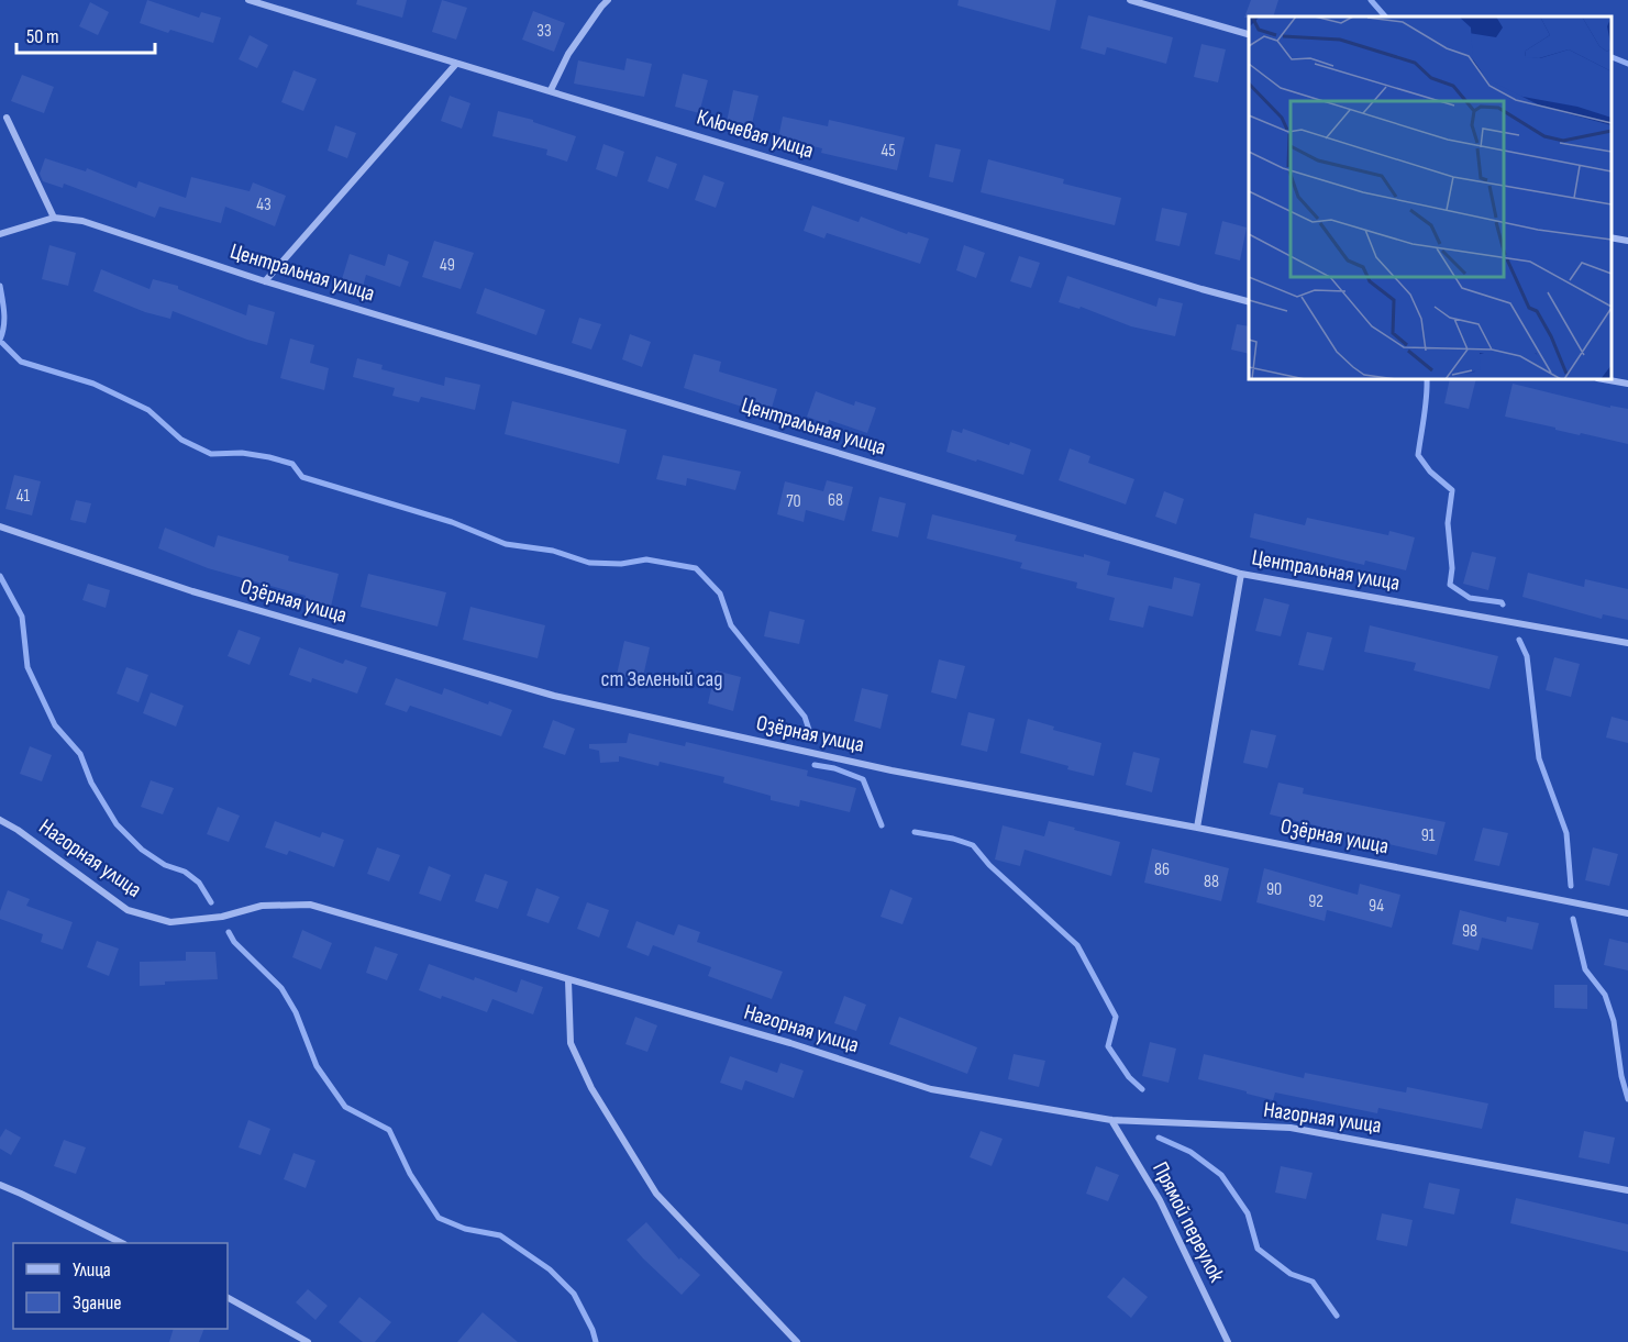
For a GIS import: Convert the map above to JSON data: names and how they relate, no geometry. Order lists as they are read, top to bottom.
{
  "streets": {
    "street": [
      "Ключевая улица",
      "Центральная улица",
      "Озёрная улица",
      "Нагорная улица",
      "Прямой переулок"
    ]
  },
  "crossings": [
    ["Нагорная улица", "Прямой переулок"]
  ],
  "parks": ["ст Зеленый сад"],
  "house_numbers": [
    "33",
    "45",
    "43",
    "49",
    "41",
    "68",
    "70",
    "91",
    "86",
    "88",
    "90",
    "92",
    "94",
    "98"
  ],
  "legend": ["Улица", "Здание"],
  "scale_bar": "50 m"
}
